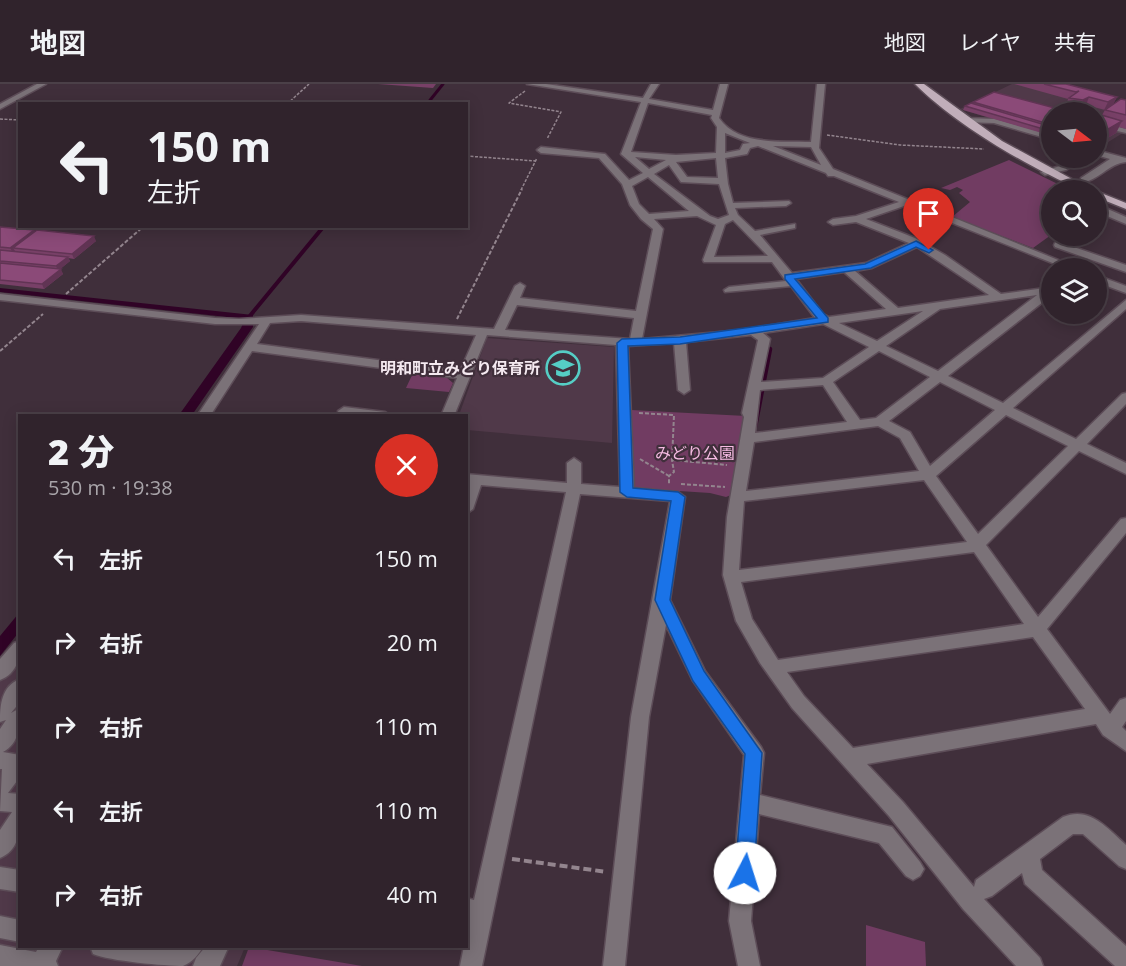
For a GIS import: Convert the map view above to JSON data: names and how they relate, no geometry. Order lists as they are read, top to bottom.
{
  "parks": ["みどり公園"],
  "places": {
    "school or university": ["明和町立みどり保育所"]
  },
  "north": "right",
  "page": {
    "header": "地図",
    "nav": ["地図", "レイヤ", "共有"],
    "turn": ["150 m", "左折"],
    "heading": ["2 分", "530 m · 19:38"],
    "list": [
      {
        "name": "左折",
        "value": "150 m"
      },
      {
        "name": "右折",
        "value": "20 m"
      },
      {
        "name": "右折",
        "value": "110 m"
      },
      {
        "name": "左折",
        "value": "110 m"
      },
      {
        "name": "右折",
        "value": "40 m"
      }
    ]
  }
}
